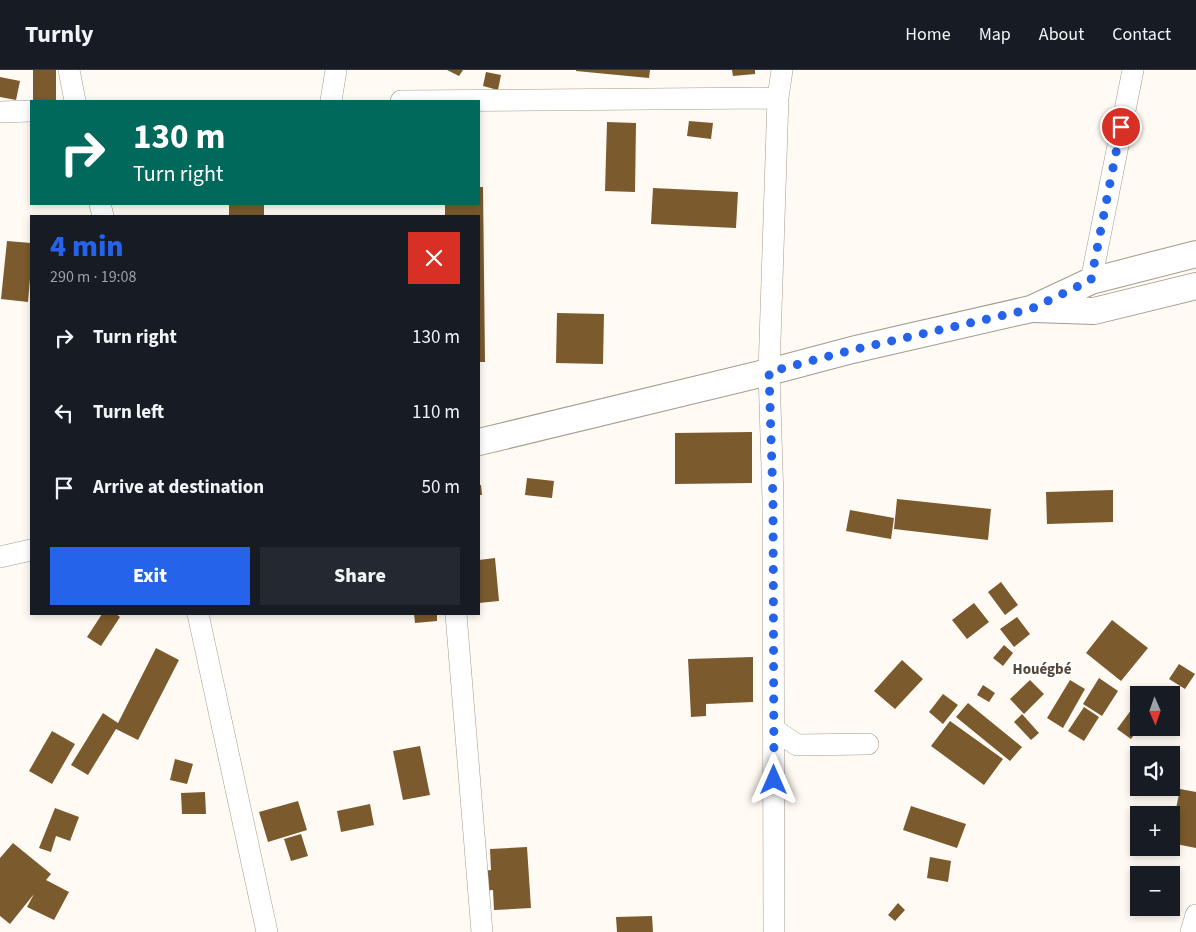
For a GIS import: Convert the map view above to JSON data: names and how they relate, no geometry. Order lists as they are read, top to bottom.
{
  "districts": ["Houégbé"],
  "north": "bottom",
  "page": {
    "header": "Turnly",
    "nav": [
      "Home",
      "Map",
      "About",
      "Contact"
    ],
    "turn": ["130 m", "Turn right"],
    "heading": ["4 min", "290 m · 19:08"],
    "list": [
      {
        "name": "Turn right",
        "value": "130 m"
      },
      {
        "name": "Turn left",
        "value": "110 m"
      },
      {
        "name": "Arrive at destination",
        "value": "50 m"
      }
    ],
    "buttons": ["Exit", "Share"],
    "map_buttons": ["+", "−"]
  }
}
